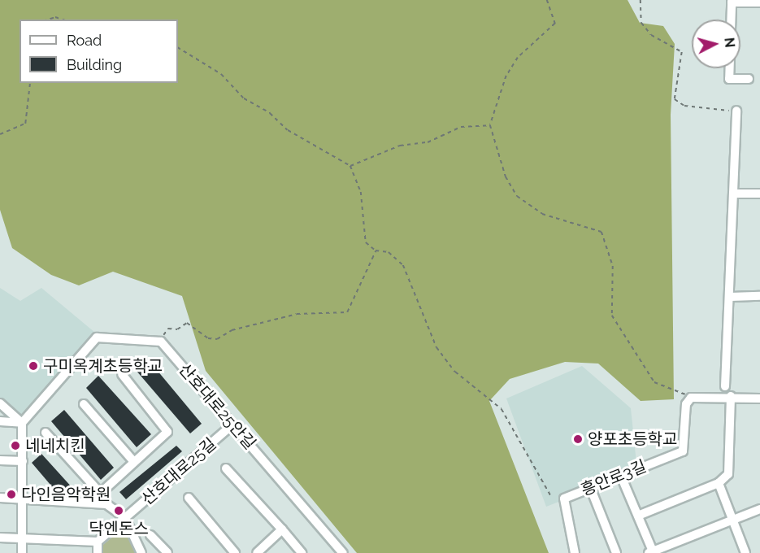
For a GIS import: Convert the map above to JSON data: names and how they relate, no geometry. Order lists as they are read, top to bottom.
{
  "streets": {
    "street": ["산호대로25안길", "산호대로25길", "흥안로3길"]
  },
  "crossings": [
    ["산호대로25안길", "산호대로25길"]
  ],
  "places": [
    "구미옥계초등학교",
    "양포초등학교",
    "네네치킨",
    "다인음악학원",
    "닥엔돈스"
  ],
  "legend": ["Road", "Building"],
  "north": "right"
}
